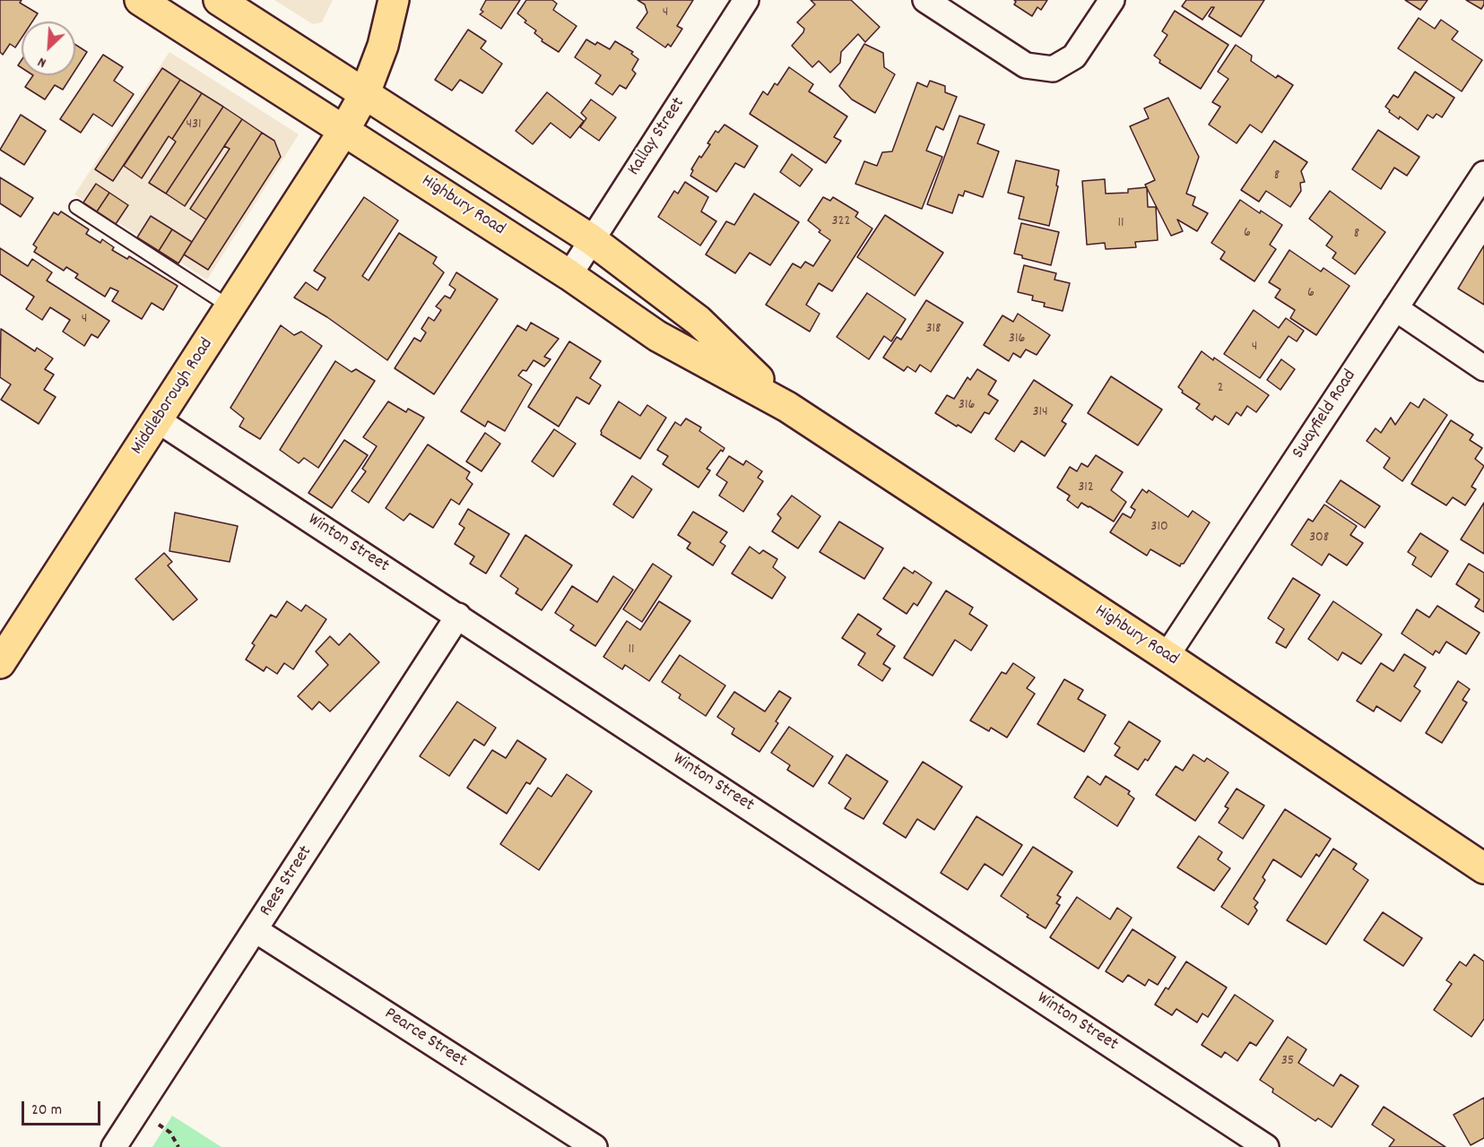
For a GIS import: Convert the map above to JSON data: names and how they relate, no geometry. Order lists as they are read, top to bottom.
{
  "streets": {
    "main road": ["Highbury Road", "Middleborough Road"],
    "street": [
      "Kallay Street",
      "Swayfield Road",
      "Winton Street",
      "Rees Street",
      "Pearce Street"
    ]
  },
  "crossings": [
    ["Kallay Street", "Highbury Road"],
    ["Highbury Road", "Middleborough Road"],
    ["Highbury Road", "Swayfield Road"],
    ["Middleborough Road", "Winton Street"],
    ["Winton Street", "Rees Street"],
    ["Rees Street", "Pearce Street"]
  ],
  "house_numbers": [
    "4",
    "431",
    "8",
    "322",
    "11",
    "6",
    "8",
    "6",
    "4",
    "318",
    "316",
    "4",
    "2",
    "316",
    "314",
    "312",
    "310",
    "308",
    "11",
    "35"
  ],
  "scale_bar": "20 m",
  "north": "bottom left"
}
